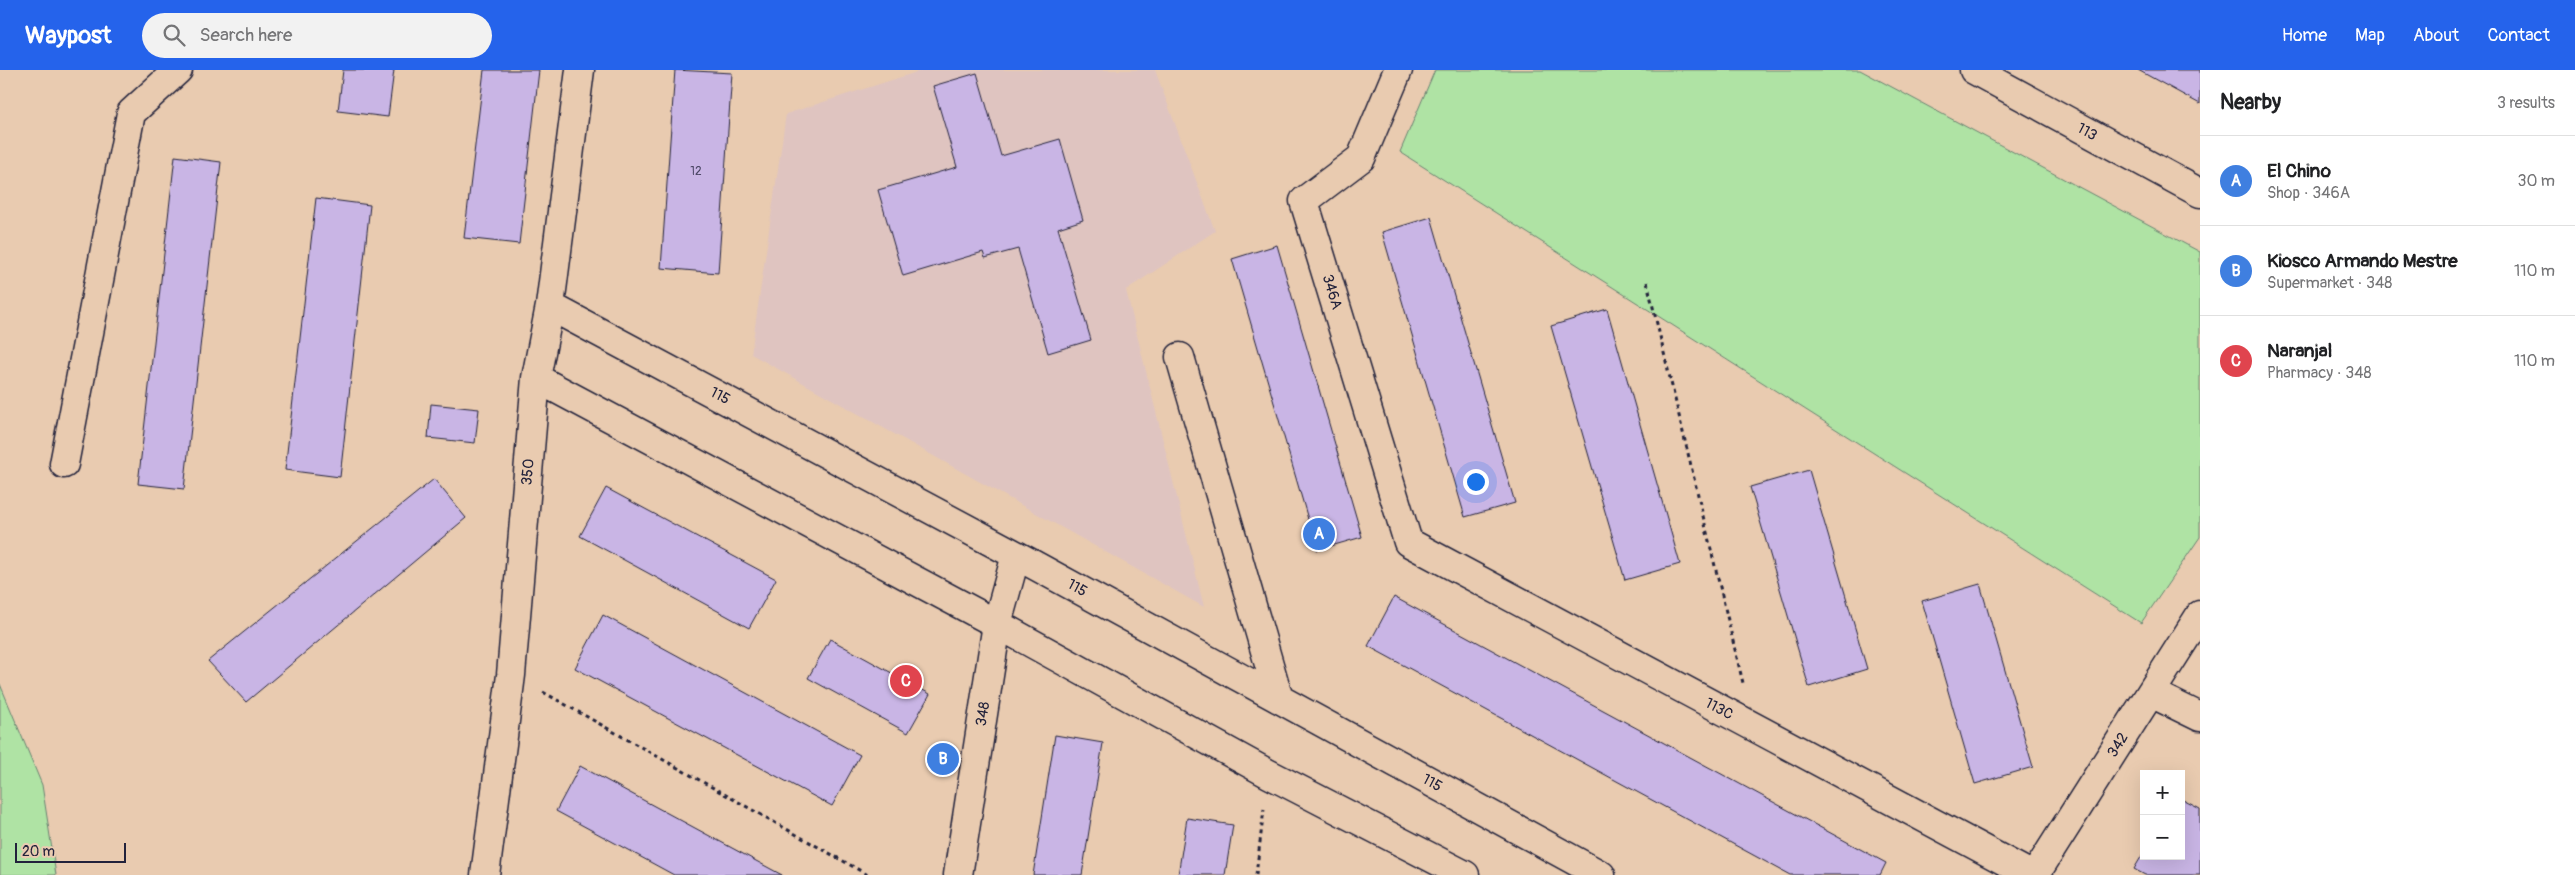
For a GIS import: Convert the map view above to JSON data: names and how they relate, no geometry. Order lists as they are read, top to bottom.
{
  "streets": {
    "street": [
      "113",
      "346A",
      "115",
      "350",
      "113C",
      "348",
      "342"
    ]
  },
  "crossings": [
    ["346A", "113C"],
    ["115", "350"],
    ["115", "348"]
  ],
  "house_numbers": ["12"],
  "scale_bar": "20 m",
  "page": {
    "header": "Waypost",
    "search": "Search here",
    "nav": [
      "Home",
      "Map",
      "About",
      "Contact"
    ],
    "heading": ["Nearby", "3 results"],
    "list": [
      {
        "mark": "A",
        "name": "El Chino",
        "note": "Shop · 346A",
        "value": "30 m"
      },
      {
        "mark": "B",
        "name": "Kiosco Armando Mestre",
        "note": "Supermarket · 348",
        "value": "110 m"
      },
      {
        "mark": "C",
        "name": "Naranjal",
        "note": "Pharmacy · 348",
        "value": "110 m"
      }
    ],
    "pins": ["A", "C", "B"],
    "map_buttons": ["+", "−"],
    "scale": "20 m"
  }
}
